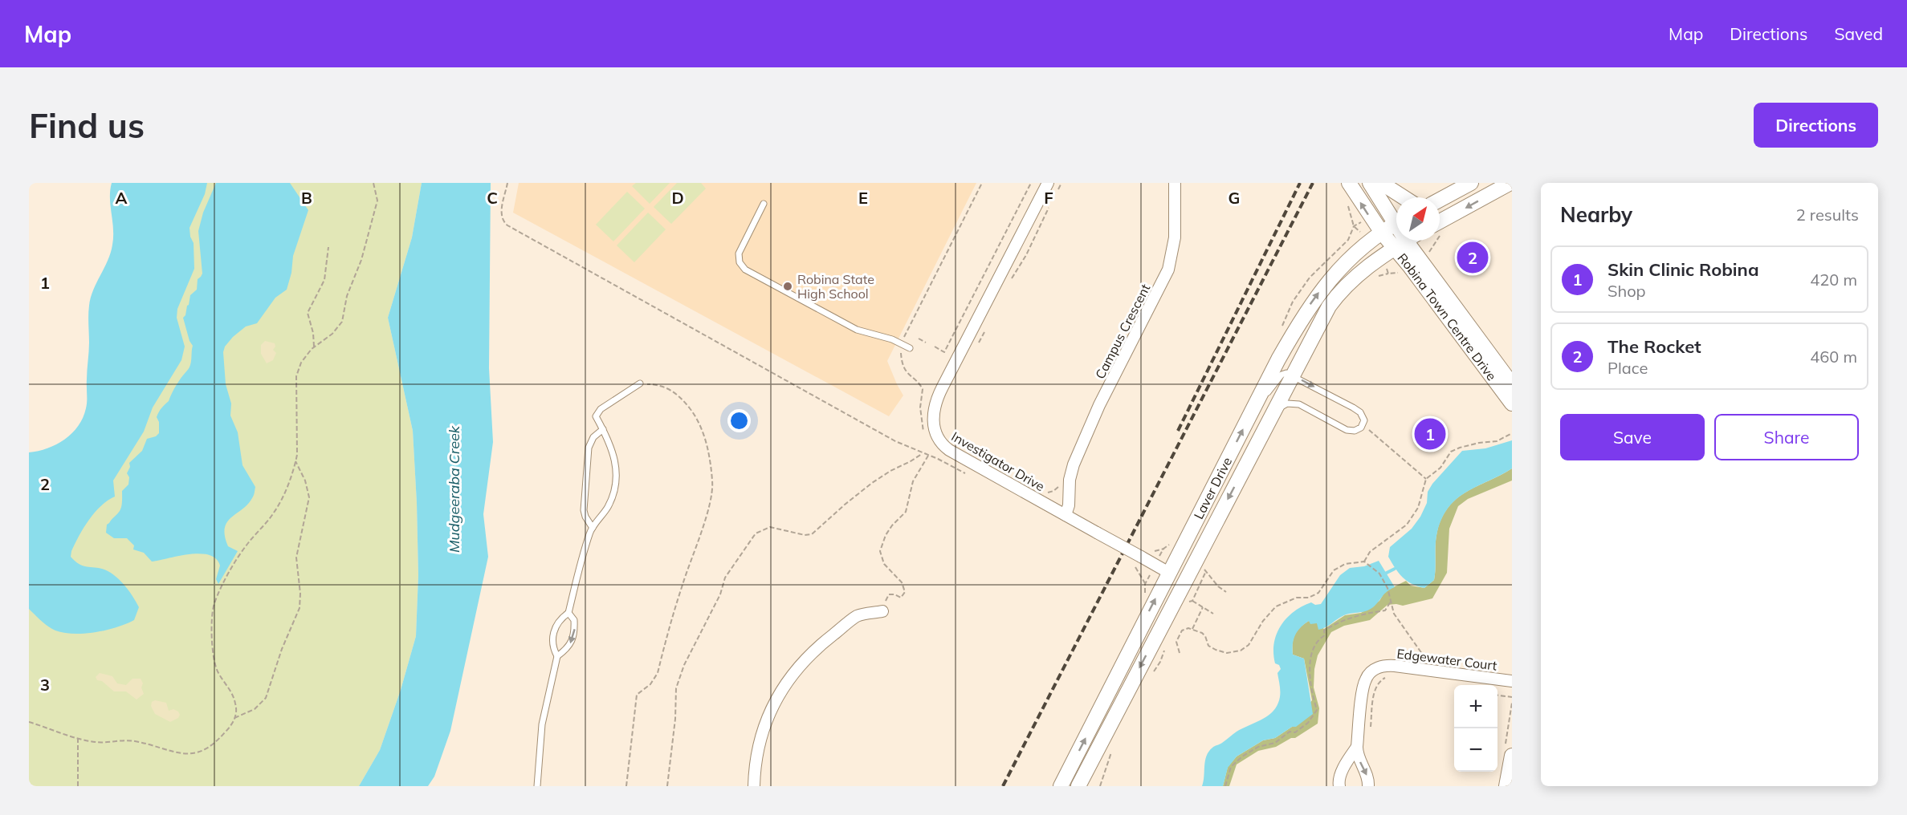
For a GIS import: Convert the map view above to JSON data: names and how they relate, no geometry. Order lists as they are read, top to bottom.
{
  "streets": {
    "street": [
      "Robina Town Centre Drive",
      "Campus Crescent",
      "Investigator Drive",
      "Laver Drive",
      "Edgewater Court"
    ]
  },
  "crossings": [
    ["Robina Town Centre Drive", "Laver Drive"],
    ["Campus Crescent", "Investigator Drive"],
    ["Investigator Drive", "Laver Drive"]
  ],
  "water": ["Mudgeeraba Creek"],
  "places": ["Robina State High School"],
  "north": "top right",
  "page": {
    "header": "Map",
    "nav": ["Map", "Directions", "Saved"],
    "buttons": [
      "Directions",
      ["Save", "Share"]
    ],
    "title": "Find us",
    "heading": ["Nearby", "2 results"],
    "pins": ["2", "1"],
    "list": [
      {
        "mark": "1",
        "name": "Skin Clinic Robina",
        "note": "Shop",
        "value": "420 m"
      },
      {
        "mark": "2",
        "name": "The Rocket",
        "note": "Place",
        "value": "460 m"
      }
    ],
    "map_buttons": ["+", "−"]
  },
  "grid": {
    "columns": [
      "A",
      "B",
      "C",
      "D",
      "E",
      "F",
      "G"
    ],
    "rows": ["1", "2", "3"]
  }
}
